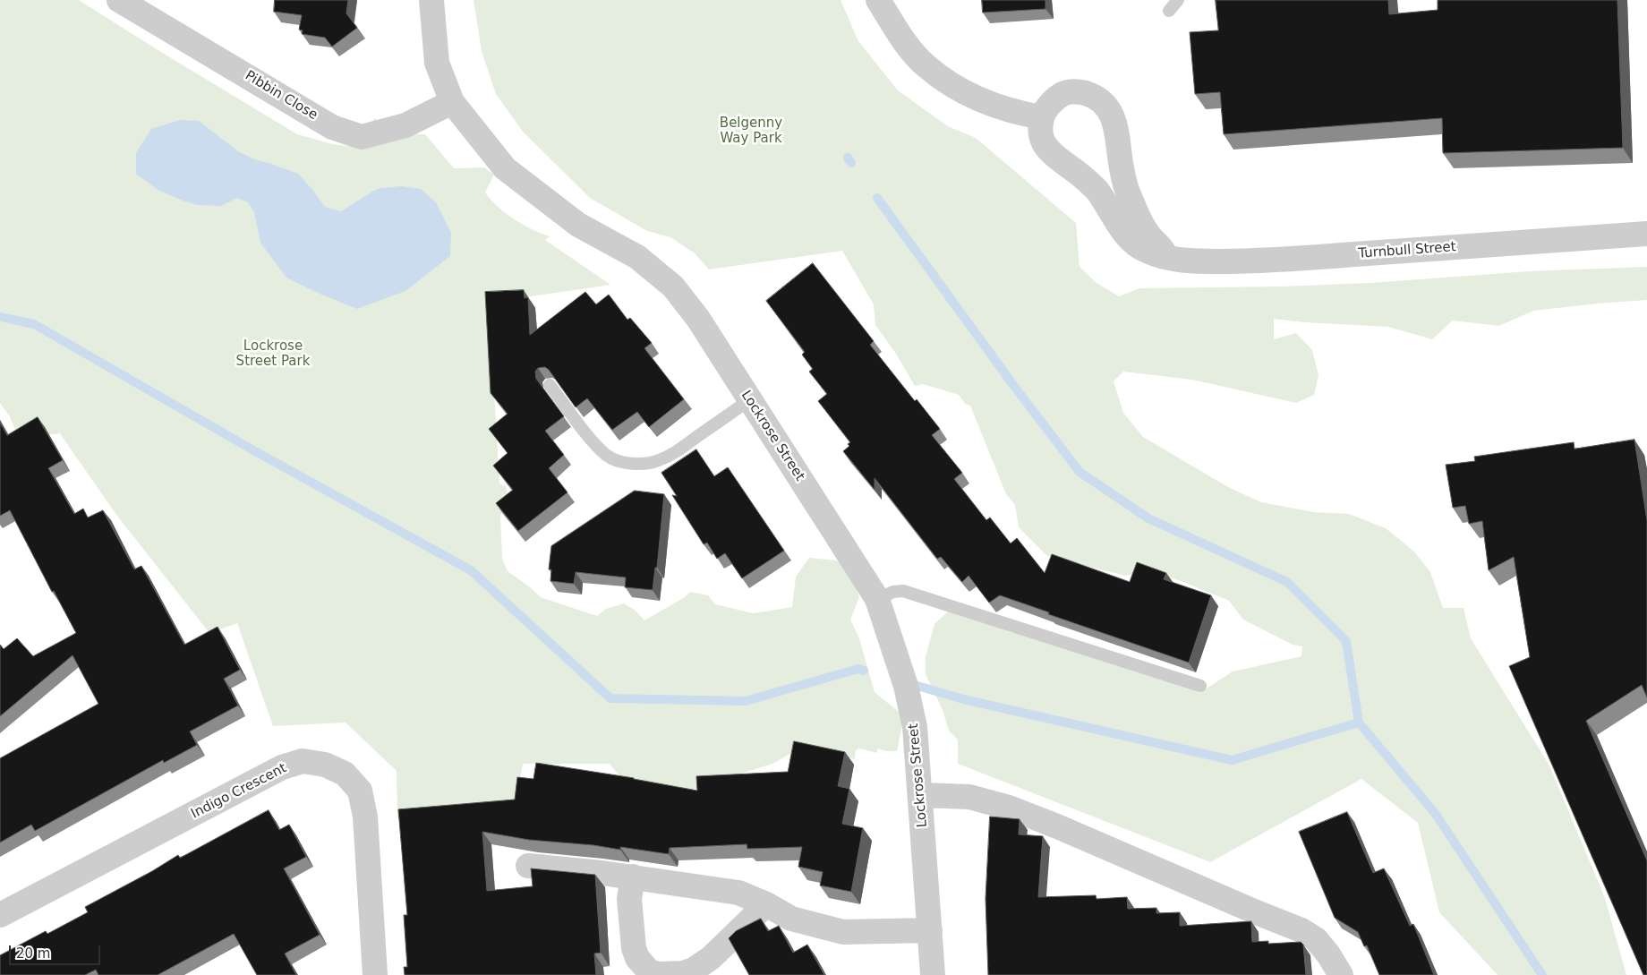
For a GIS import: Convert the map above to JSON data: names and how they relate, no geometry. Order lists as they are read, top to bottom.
{
  "streets": {
    "street": [
      "Pibbin Close",
      "Turnbull Street",
      "Lockrose Street",
      "Indigo Crescent"
    ]
  },
  "crossings": [
    ["Pibbin Close", "Lockrose Street"]
  ],
  "parks": ["Belgenny Way Park", "Lockrose Street Park"],
  "scale_bar": "20 m"
}
